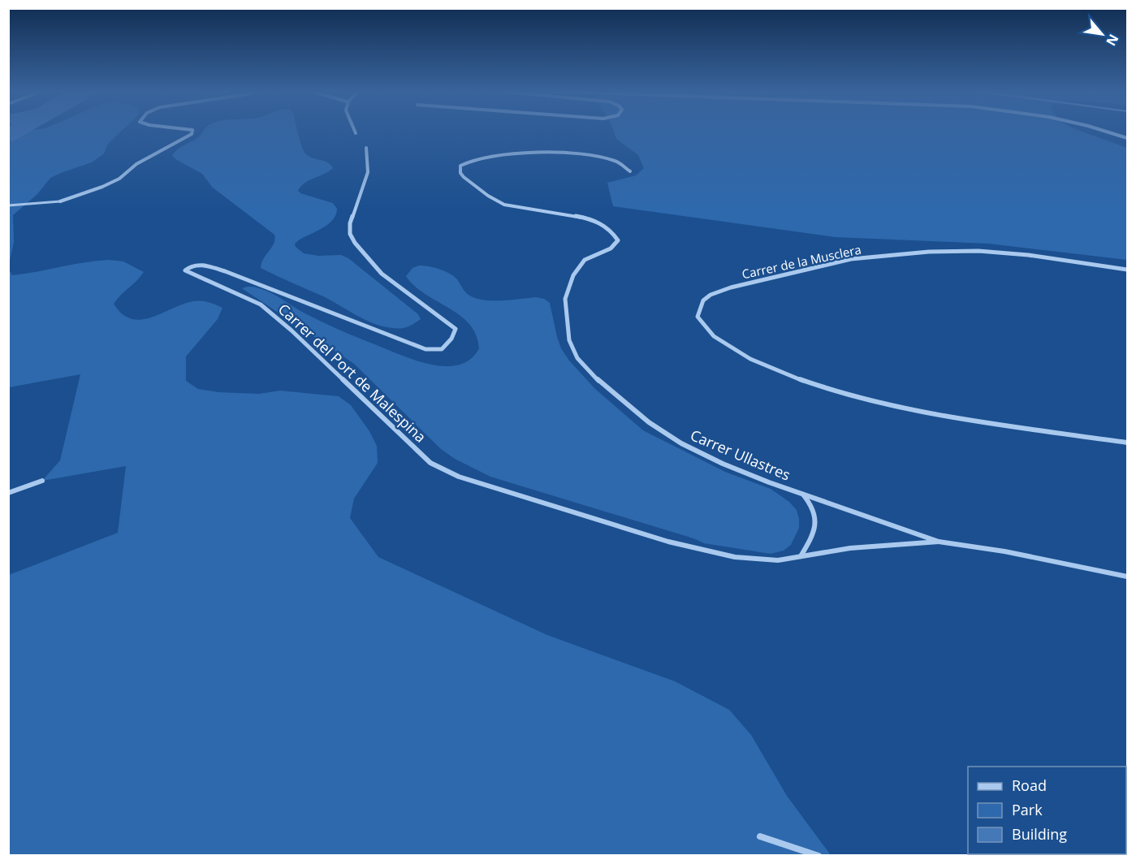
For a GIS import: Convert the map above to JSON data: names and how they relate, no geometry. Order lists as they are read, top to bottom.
{
  "streets": {
    "street": ["Carrer de la Musclera", "Carrer del Port de Malespina", "Carrer Ullastres"]
  },
  "crossings": [
    ["Carrer del Port de Malespina", "Carrer Ullastres"]
  ],
  "legend": ["Road", "Park", "Building"],
  "north": "bottom right"
}
